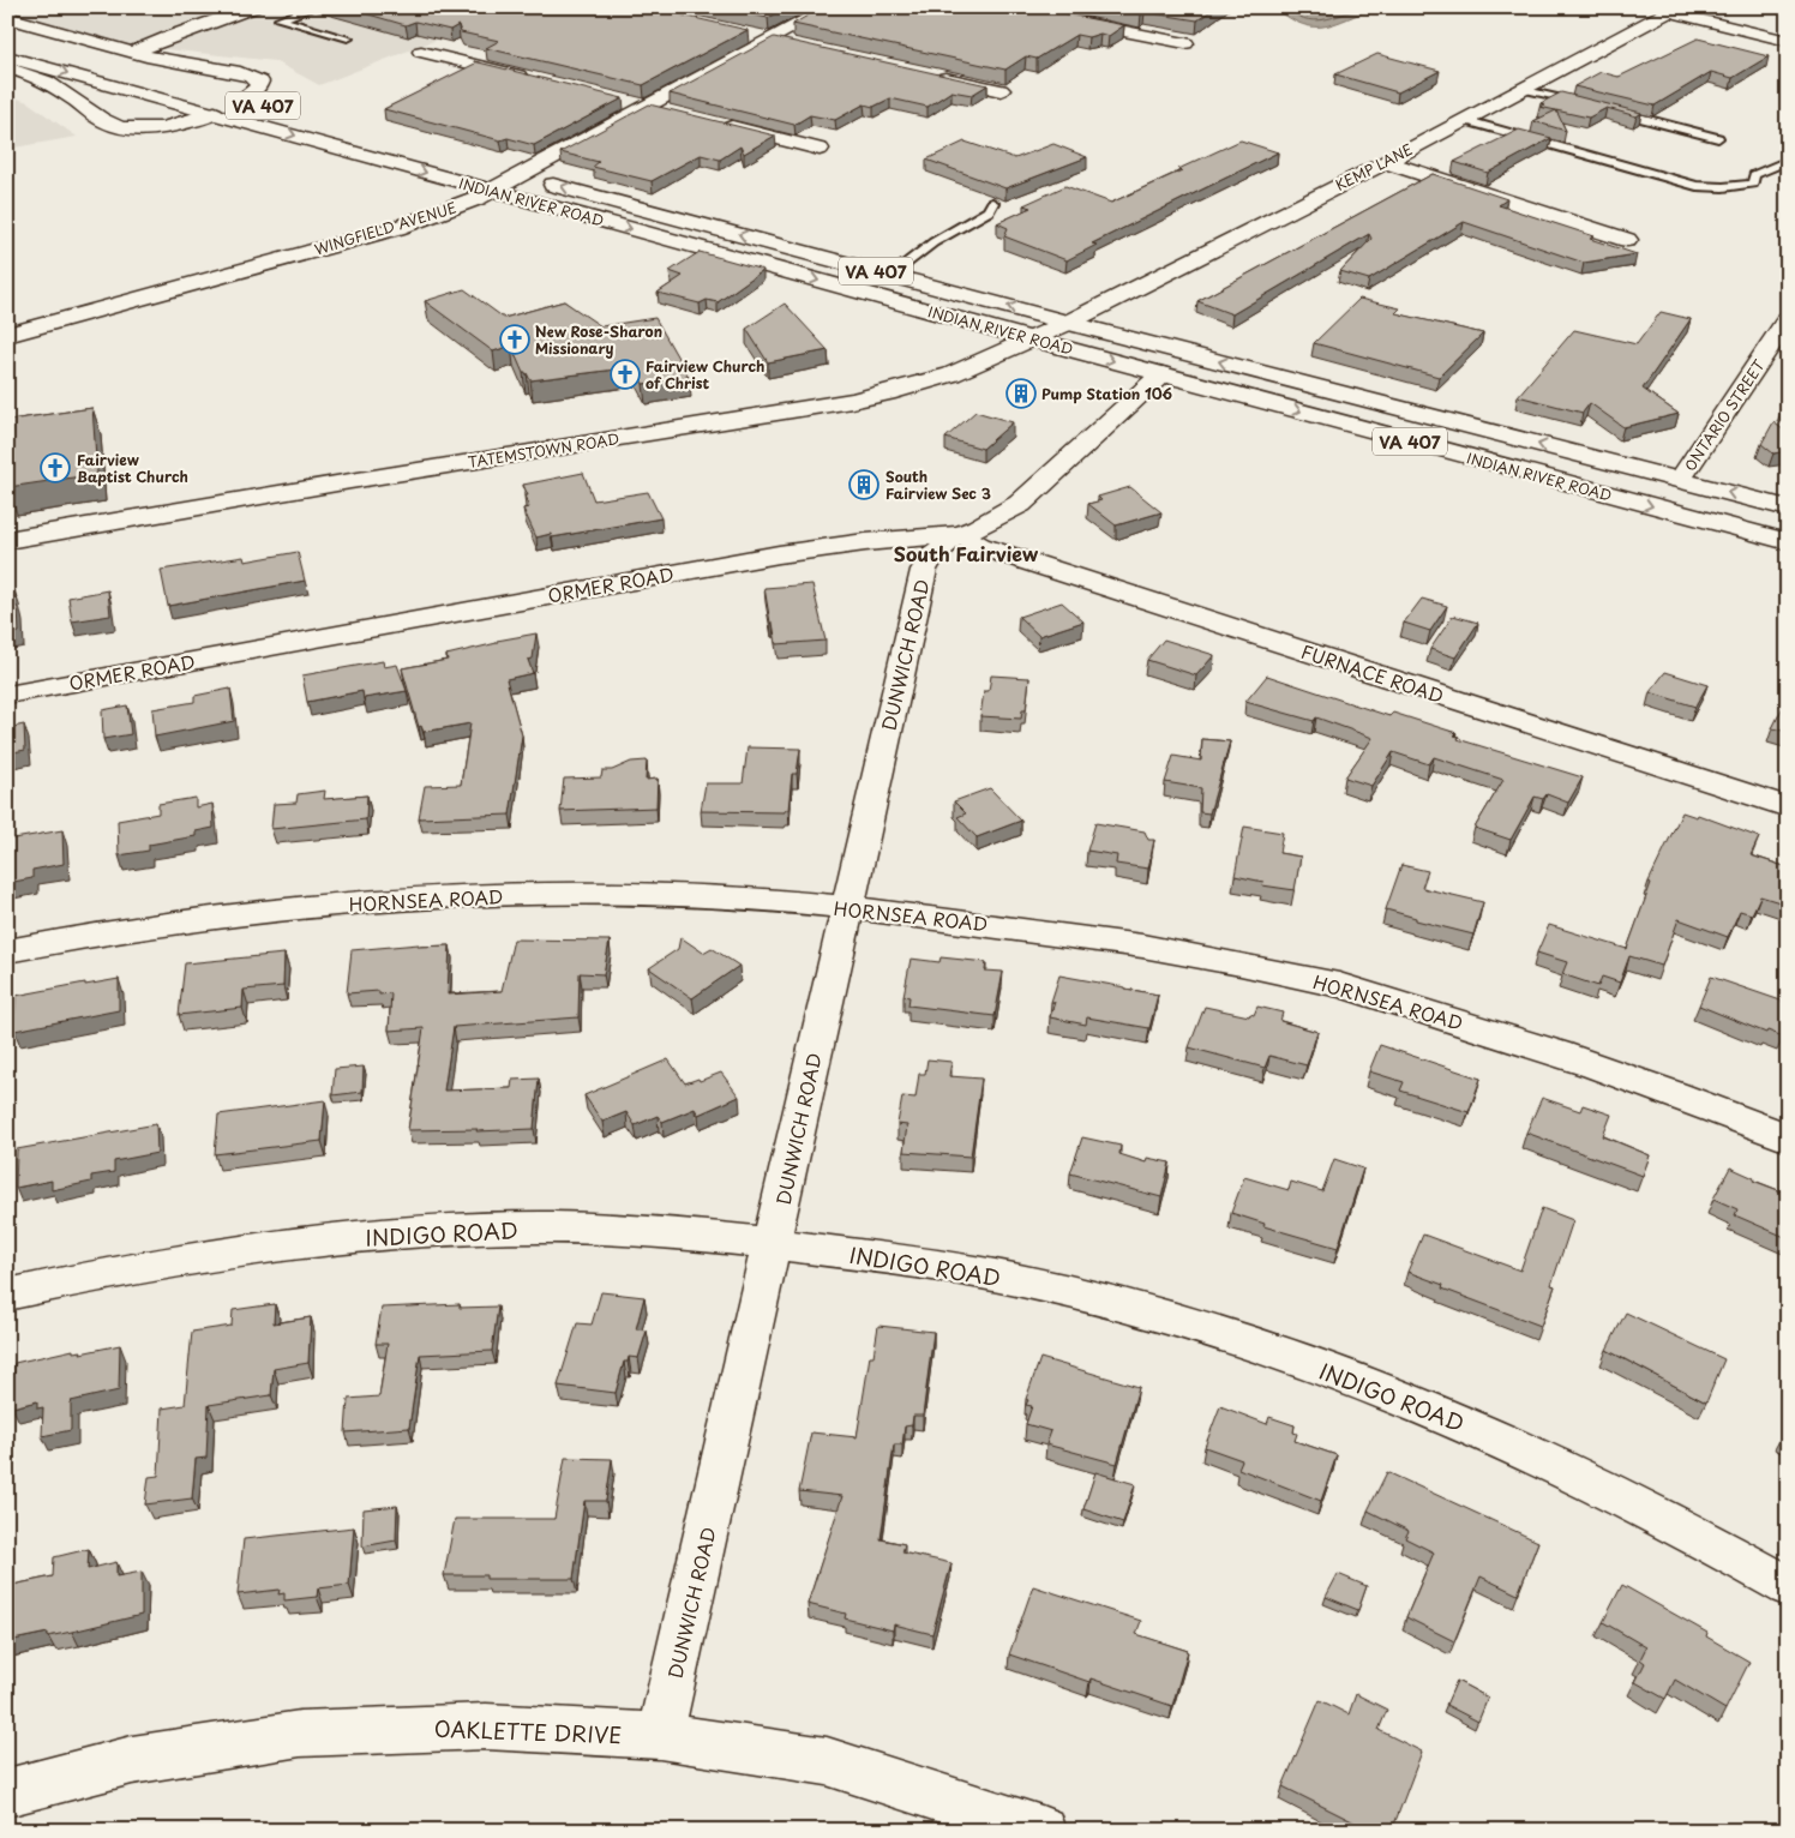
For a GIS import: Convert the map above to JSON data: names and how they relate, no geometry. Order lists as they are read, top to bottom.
{
  "streets": {
    "street": [
      "VA 407",
      "KEMP LANE",
      "INDIAN RIVER ROAD",
      "WINGFIELD AVENUE",
      "ONTARIO STREET",
      "TATEMSTOWN ROAD",
      "ORMER ROAD",
      "DUNWICH ROAD",
      "FURNACE ROAD",
      "HORNSEA ROAD",
      "INDIGO ROAD",
      "OAKLETTE DRIVE"
    ]
  },
  "crossings": [
    ["KEMP LANE", "INDIAN RIVER ROAD"],
    ["KEMP LANE", "TATEMSTOWN ROAD"],
    ["INDIAN RIVER ROAD", "WINGFIELD AVENUE"],
    ["INDIAN RIVER ROAD", "ONTARIO STREET"],
    ["INDIAN RIVER ROAD", "TATEMSTOWN ROAD"],
    ["INDIAN RIVER ROAD", "ORMER ROAD"],
    ["ORMER ROAD", "DUNWICH ROAD"],
    ["ORMER ROAD", "FURNACE ROAD"],
    ["DUNWICH ROAD", "FURNACE ROAD"],
    ["DUNWICH ROAD", "HORNSEA ROAD"],
    ["DUNWICH ROAD", "INDIGO ROAD"],
    ["DUNWICH ROAD", "OAKLETTE DRIVE"]
  ],
  "districts": ["South Fairview"],
  "places": {
    "church": ["New Rose-Sharon Missionary", "Fairview Church of Christ", "Fairview Baptist Church"],
    "building": ["Pump Station 106", "South Fairview Sec 3"]
  }
}
